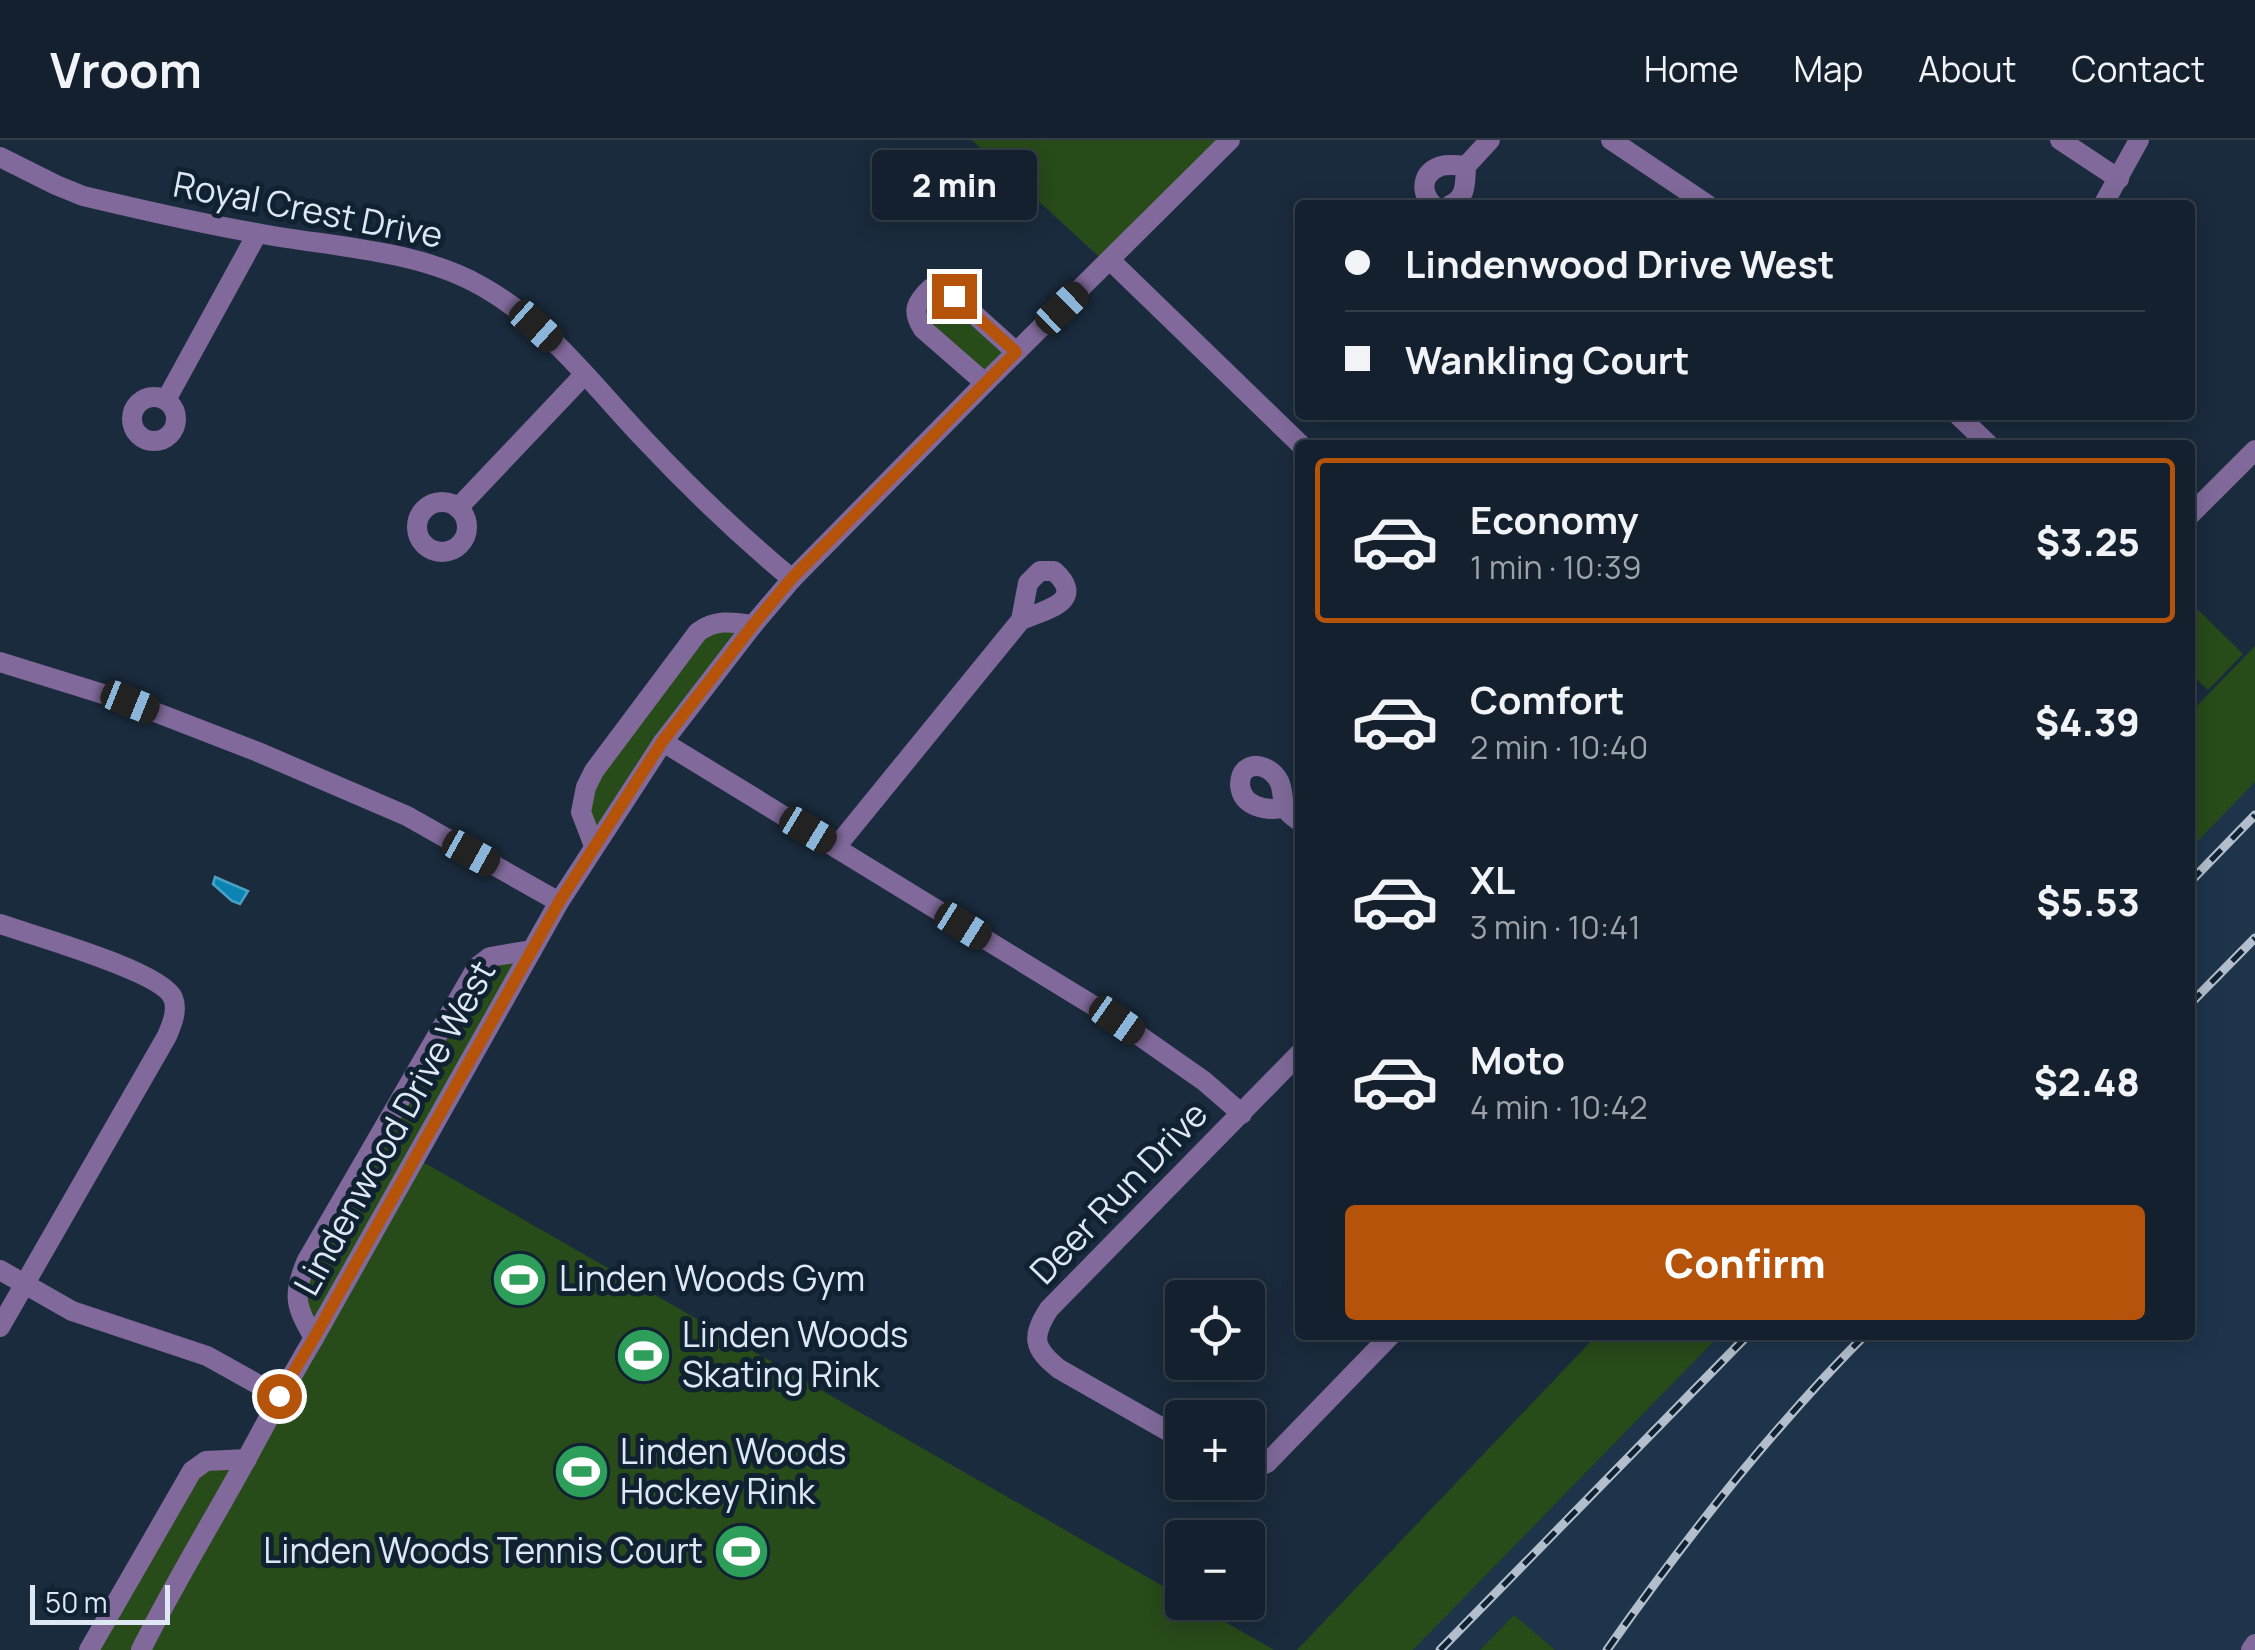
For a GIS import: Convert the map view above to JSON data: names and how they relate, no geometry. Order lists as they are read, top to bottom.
{
  "streets": {
    "street": ["Royal Crest Drive", "Lindenwood Drive West", "Deer Run Drive"]
  },
  "crossings": [
    ["Royal Crest Drive", "Lindenwood Drive West"]
  ],
  "places": {
    "sports": [
      "Linden Woods Gym",
      "Linden Woods Skating Rink",
      "Linden Woods Hockey Rink",
      "Linden Woods Tennis Court"
    ]
  },
  "scale_bar": "50 m",
  "page": {
    "header": "Vroom",
    "nav": [
      "Home",
      "Map",
      "About",
      "Contact"
    ],
    "bubble": "2 min",
    "banner": ["Lindenwood Drive West", "Wankling Court"],
    "list": [
      {
        "name": "Economy",
        "note": "1 min · 10:39",
        "value": "$3.25"
      },
      {
        "name": "Comfort",
        "note": "2 min · 10:40",
        "value": "$4.39"
      },
      {
        "name": "XL",
        "note": "3 min · 10:41",
        "value": "$5.53"
      },
      {
        "name": "Moto",
        "note": "4 min · 10:42",
        "value": "$2.48"
      }
    ],
    "buttons": "Confirm",
    "map_buttons": ["+", "−"],
    "scale": "50 m"
  }
}
